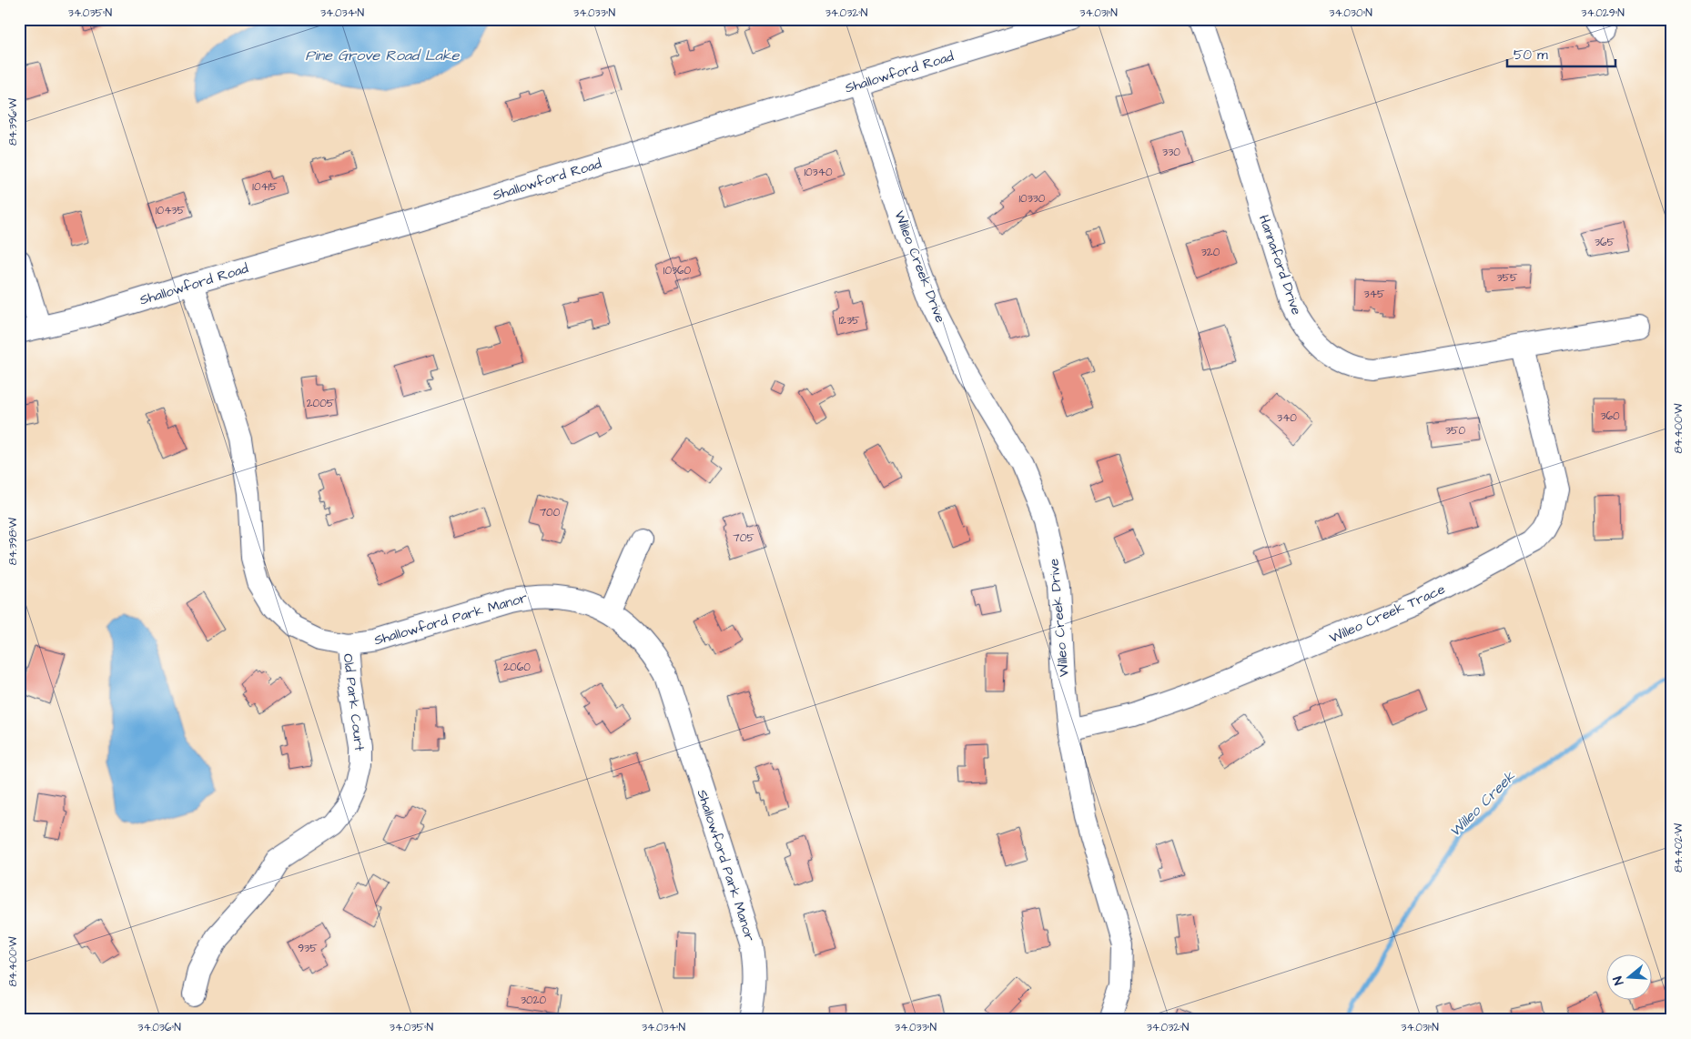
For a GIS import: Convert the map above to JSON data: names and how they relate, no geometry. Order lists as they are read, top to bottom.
{
  "streets": {
    "street": [
      "Shallowford Road",
      "Hannaford Drive",
      "Willeo Creek Drive",
      "Willeo Creek Trace",
      "Shallowford Park Manor",
      "Old Park Court"
    ]
  },
  "crossings": [
    ["Shallowford Road", "Willeo Creek Drive"],
    ["Shallowford Road", "Shallowford Park Manor"],
    ["Hannaford Drive", "Willeo Creek Trace"],
    ["Willeo Creek Drive", "Willeo Creek Trace"],
    ["Shallowford Park Manor", "Old Park Court"]
  ],
  "water": ["Pine Grove Road Lake", "Willeo Creek"],
  "house_numbers": [
    "330",
    "10340",
    "10415",
    "10330",
    "10435",
    "365",
    "320",
    "10360",
    "355",
    "345",
    "1235",
    "2005",
    "360",
    "340",
    "350",
    "700",
    "705",
    "2060",
    "935",
    "3020"
  ],
  "scale_bar": "50 m",
  "north": "left",
  "coordinates": [
    "34.035°N",
    "34.034°N",
    "34.033°N",
    "34.032°N",
    "34.031°N",
    "34.030°N",
    "34.029°N",
    "84.396°W",
    "84.400°W",
    "84.398°W",
    "84.402°W",
    "34.036°N"
  ]
}
